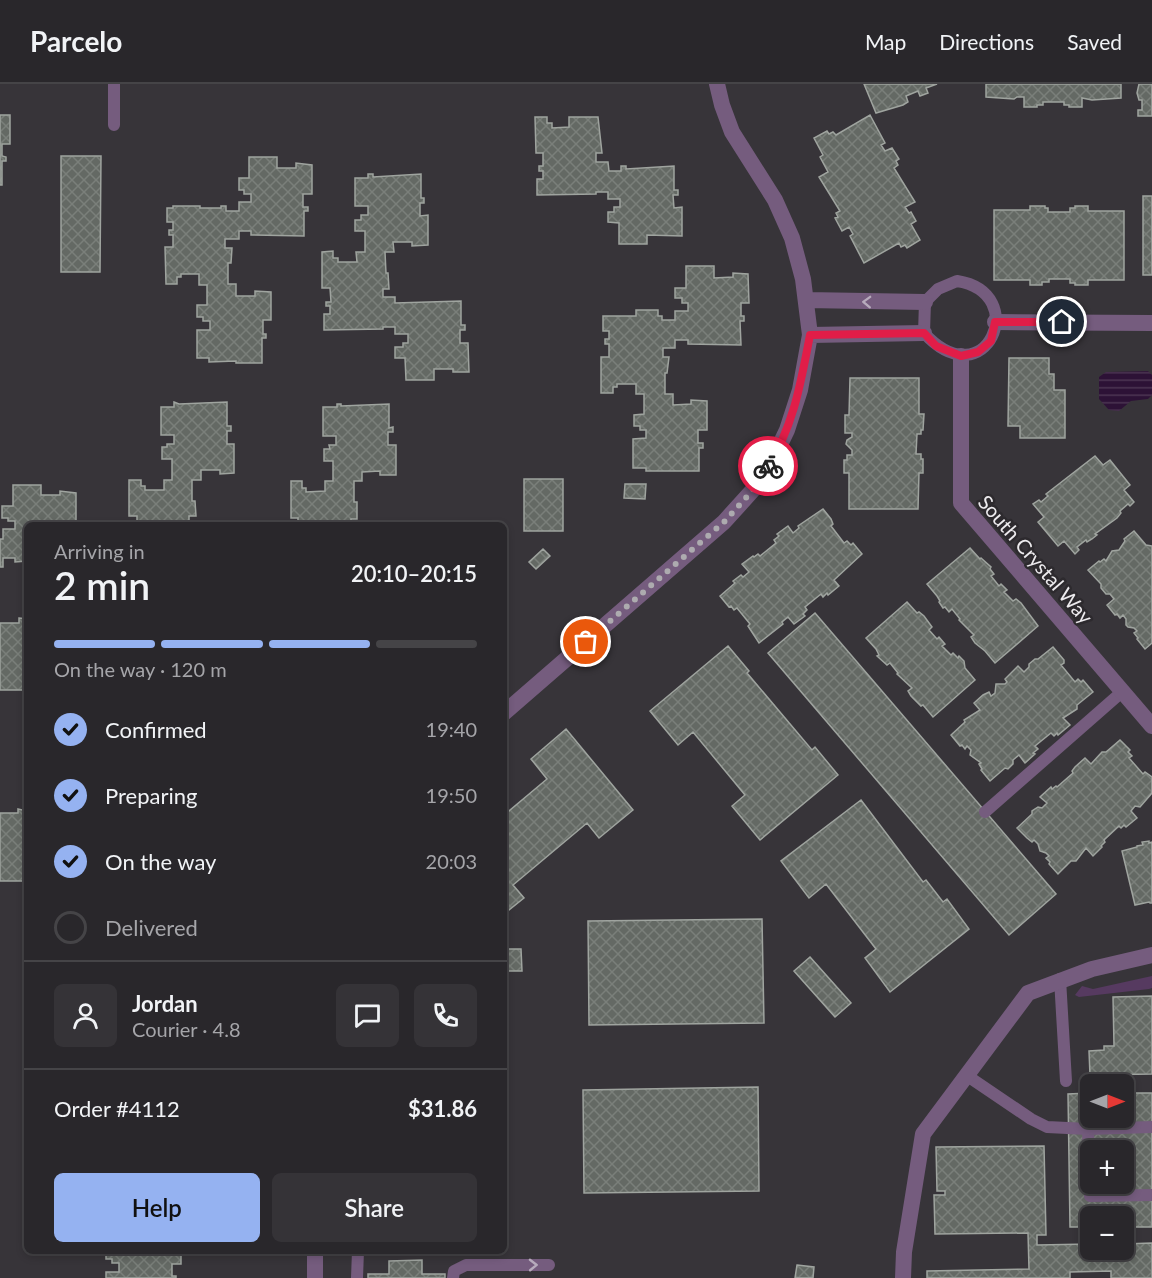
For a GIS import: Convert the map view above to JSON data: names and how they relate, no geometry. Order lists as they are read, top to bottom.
{
  "streets": {
    "street": ["South Crystal Way"]
  },
  "north": "right",
  "page": {
    "header": "Parcelo",
    "nav": ["Map", "Directions", "Saved"],
    "heading": ["2 min", "Arriving in", "20:10–20:15"],
    "panel": [
      "Jordan",
      "Courier · 4.8",
      "Order #4112",
      "$31.86"
    ],
    "bar": "On the way · 120 m",
    "list": [
      ["Confirmed", "19:40"],
      ["Preparing", "19:50"],
      ["On the way", "20:03"],
      "Delivered"
    ],
    "map_buttons": ["+", "−"],
    "buttons": ["Help", "Share"]
  }
}
